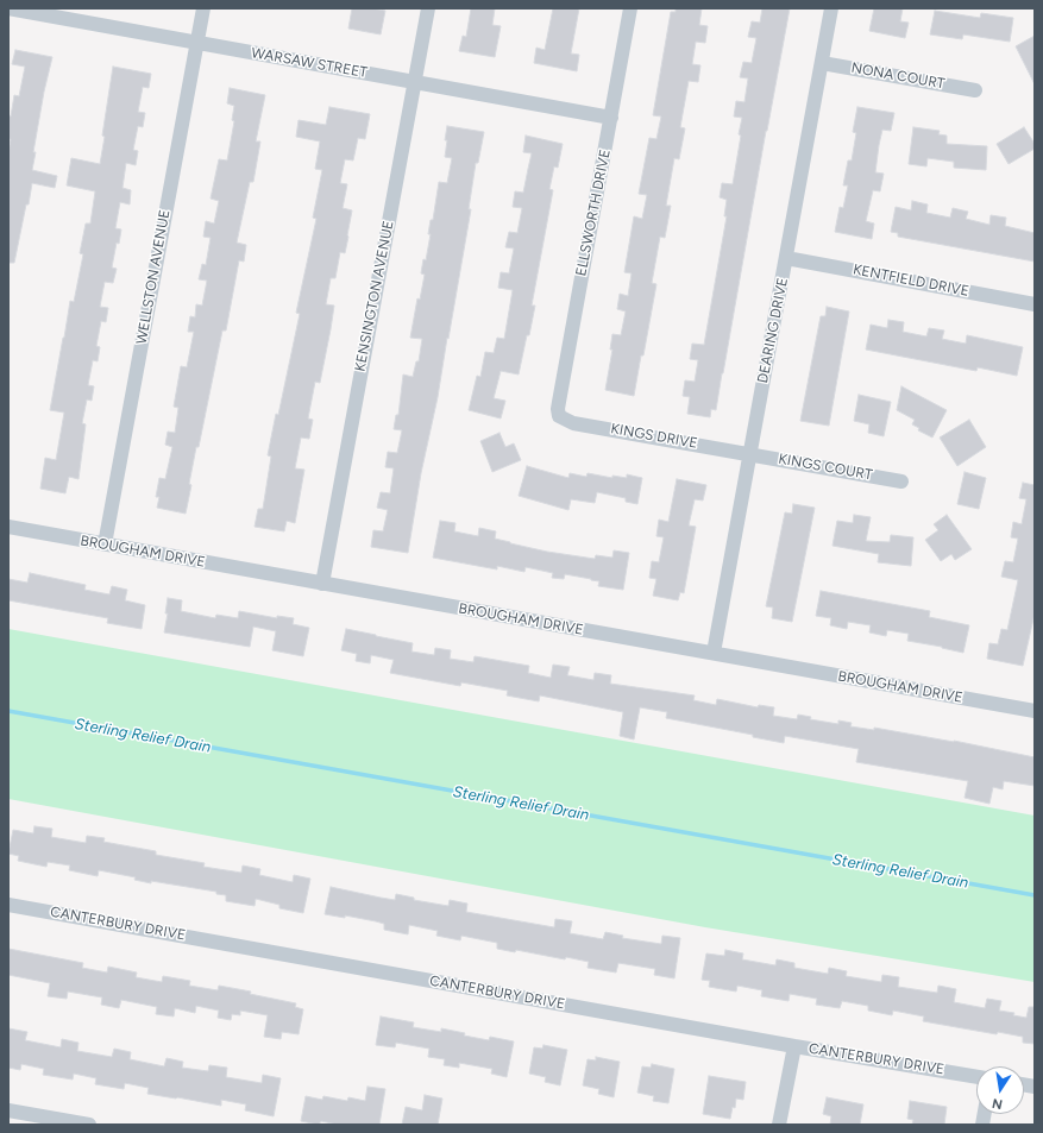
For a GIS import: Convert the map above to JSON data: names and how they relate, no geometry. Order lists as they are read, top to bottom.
{
  "streets": {
    "street": [
      "WARSAW STREET",
      "NONA COURT",
      "ELLSWORTH DRIVE",
      "WELLSTON AVENUE",
      "KENTFIELD DRIVE",
      "KENSINGTON AVENUE",
      "DEARING DRIVE",
      "KINGS DRIVE",
      "KINGS COURT",
      "BROUGHAM DRIVE",
      "CANTERBURY DRIVE"
    ]
  },
  "crossings": [
    ["WARSAW STREET", "ELLSWORTH DRIVE"],
    ["WARSAW STREET", "WELLSTON AVENUE"],
    ["WARSAW STREET", "KENSINGTON AVENUE"],
    ["NONA COURT", "DEARING DRIVE"],
    ["ELLSWORTH DRIVE", "KINGS DRIVE"],
    ["WELLSTON AVENUE", "BROUGHAM DRIVE"],
    ["KENTFIELD DRIVE", "DEARING DRIVE"],
    ["KENSINGTON AVENUE", "BROUGHAM DRIVE"],
    ["DEARING DRIVE", "KINGS DRIVE"],
    ["DEARING DRIVE", "KINGS COURT"],
    ["DEARING DRIVE", "BROUGHAM DRIVE"],
    ["KINGS DRIVE", "KINGS COURT"]
  ],
  "water": ["Sterling Relief Drain"],
  "north": "bottom"
}
